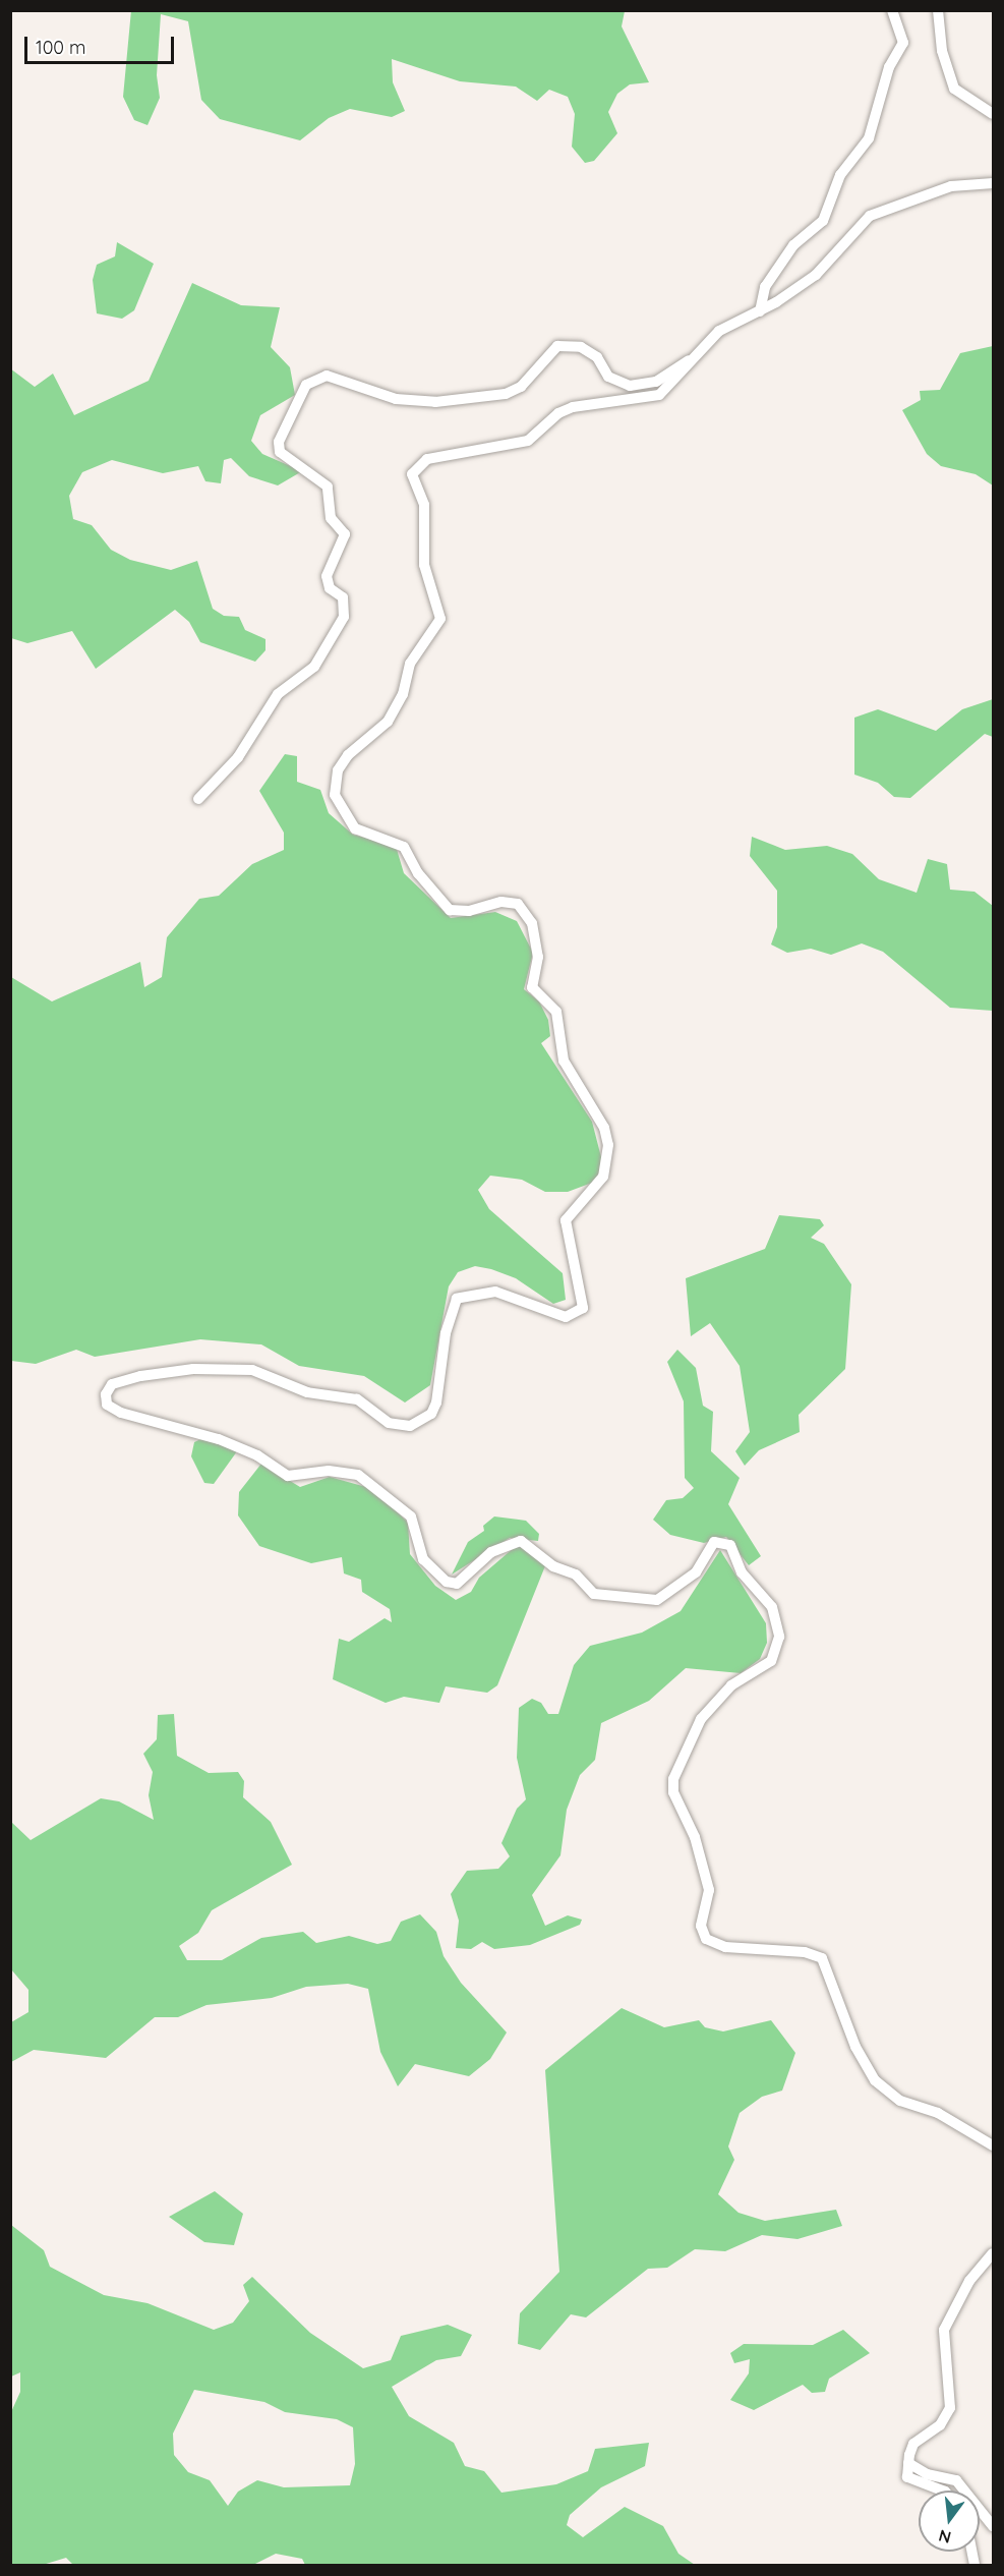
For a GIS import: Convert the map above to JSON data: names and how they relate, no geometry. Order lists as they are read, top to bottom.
{
  "scale_bar": "100 m",
  "north": "bottom"
}
